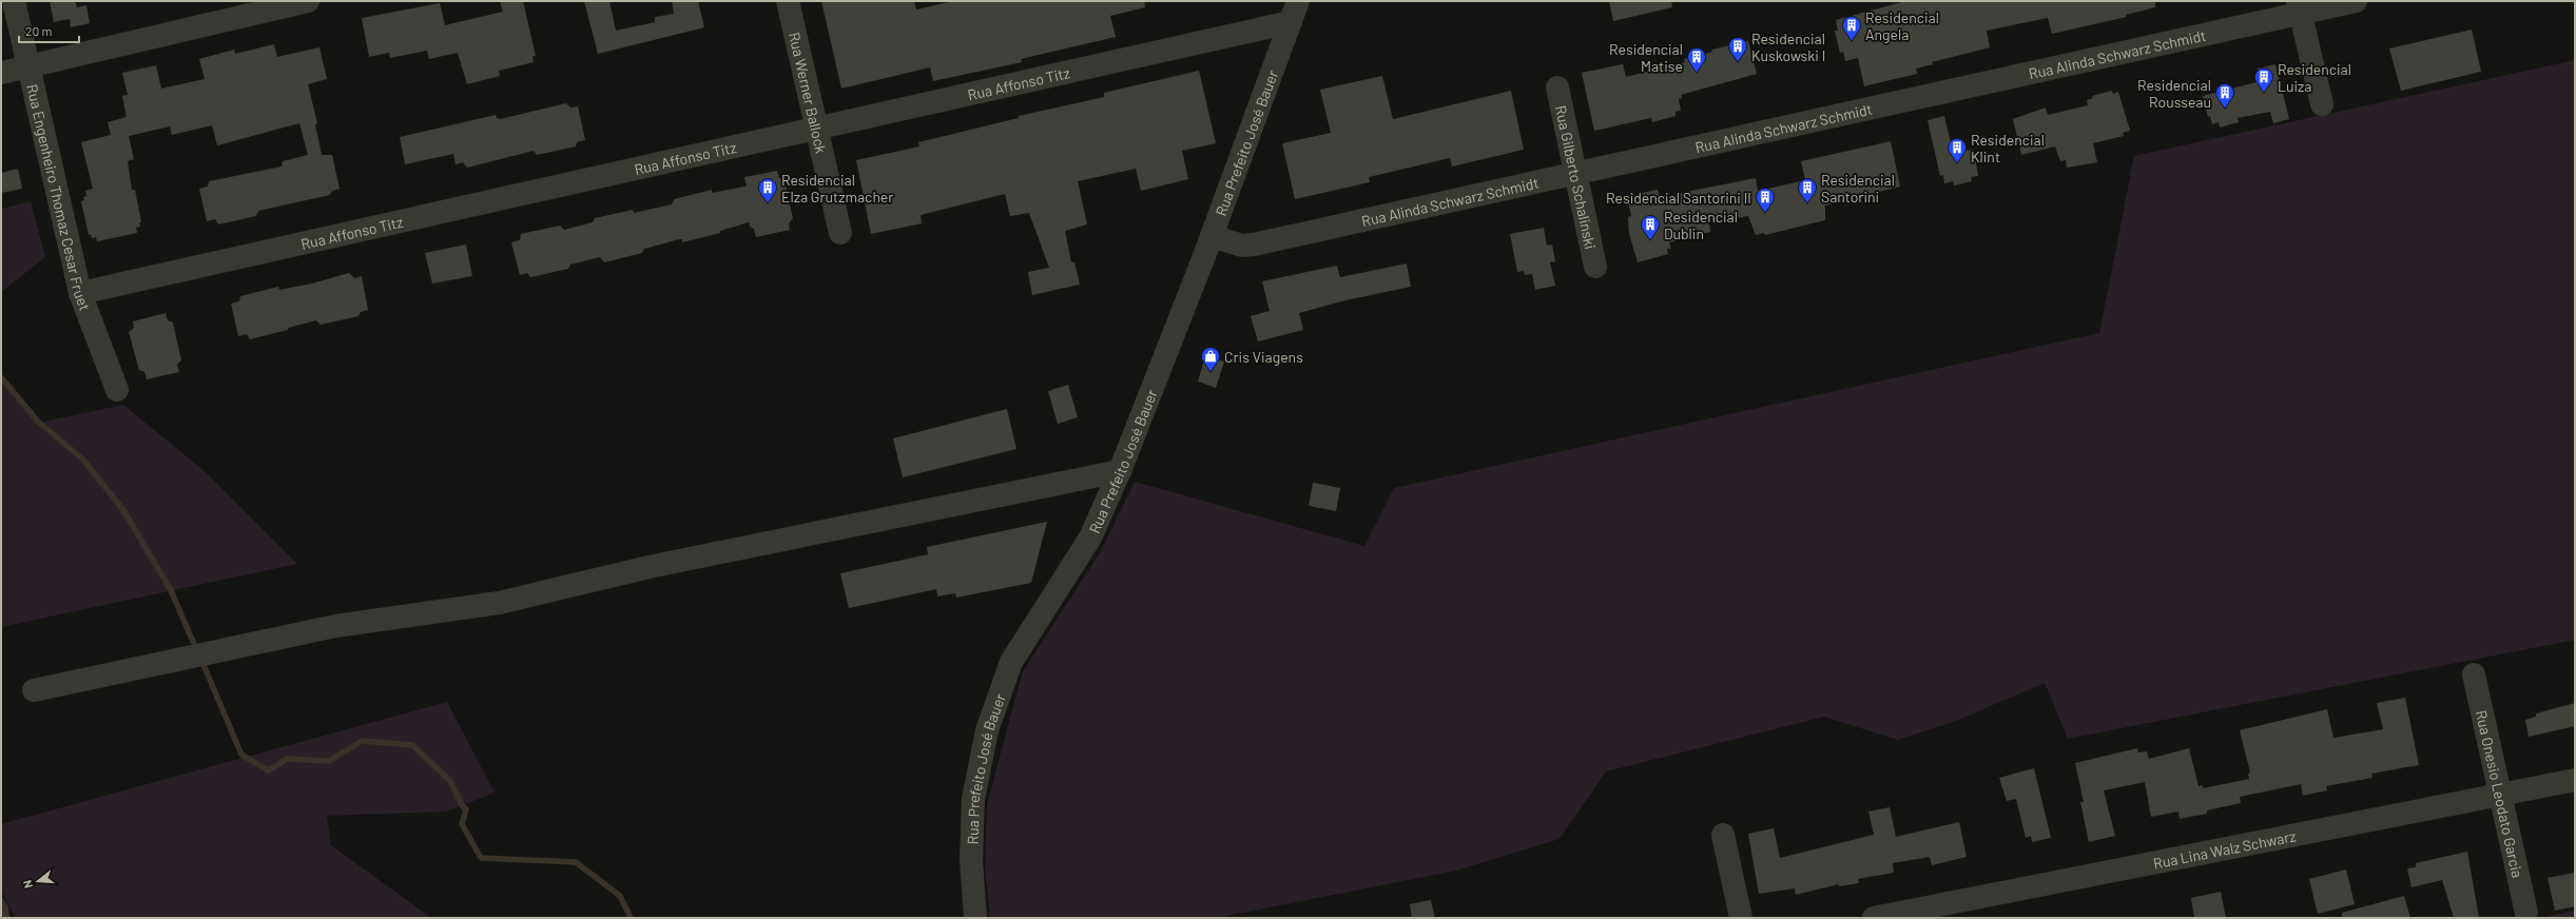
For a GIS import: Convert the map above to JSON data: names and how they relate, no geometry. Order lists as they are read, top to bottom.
{
  "streets": {
    "street": [
      "Rua Alinda Schwarz Schmidt",
      "Rua Affonso Titz",
      "Rua Werner Ballock",
      "Rua Prefeito José Bauer",
      "Rua Gilberto Schalinski",
      "Rua Engenheiro Thomaz Cesar Fruet",
      "Rua Onesio Leodato Garcia",
      "Rua Lina Walz Schwarz"
    ]
  },
  "crossings": [
    ["Rua Alinda Schwarz Schmidt", "Rua Prefeito José Bauer"],
    ["Rua Alinda Schwarz Schmidt", "Rua Gilberto Schalinski"],
    ["Rua Affonso Titz", "Rua Werner Ballock"],
    ["Rua Affonso Titz", "Rua Prefeito José Bauer"],
    ["Rua Affonso Titz", "Rua Engenheiro Thomaz Cesar Fruet"],
    ["Rua Onesio Leodato Garcia", "Rua Lina Walz Schwarz"]
  ],
  "places": {
    "building": [
      "Residencial Angela",
      "Residencial Kuskowski I",
      "Residencial Matise",
      "Residencial Luiza",
      "Residencial Rousseau",
      "Residencial Klint",
      "Residencial Elza Grutzmacher",
      "Residencial Santorini",
      "Residencial Santorini II",
      "Residencial Dublin"
    ],
    "shop": ["Cris Viagens"]
  },
  "scale_bar": "20 m",
  "north": "left"
}
